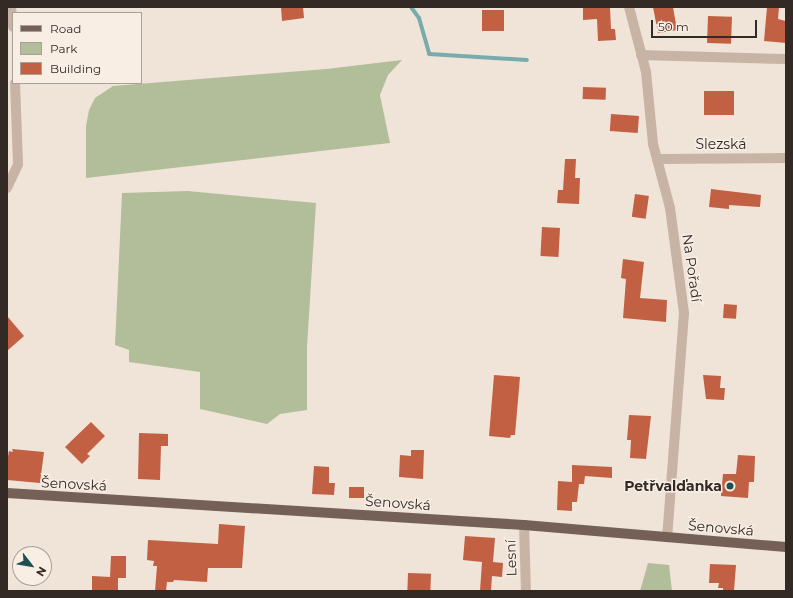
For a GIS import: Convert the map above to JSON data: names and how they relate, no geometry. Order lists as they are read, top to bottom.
{
  "streets": {
    "main road": ["Šenovská"],
    "street": ["Slezská", "Na Pořadí", "Lesní"]
  },
  "crossings": [
    ["Slezská", "Na Pořadí"],
    ["Na Pořadí", "Šenovská"],
    ["Šenovská", "Lesní"]
  ],
  "places": ["Petřvalďanka"],
  "legend": ["Road", "Park", "Building"],
  "scale_bar": "50 m",
  "north": "bottom right"
}
